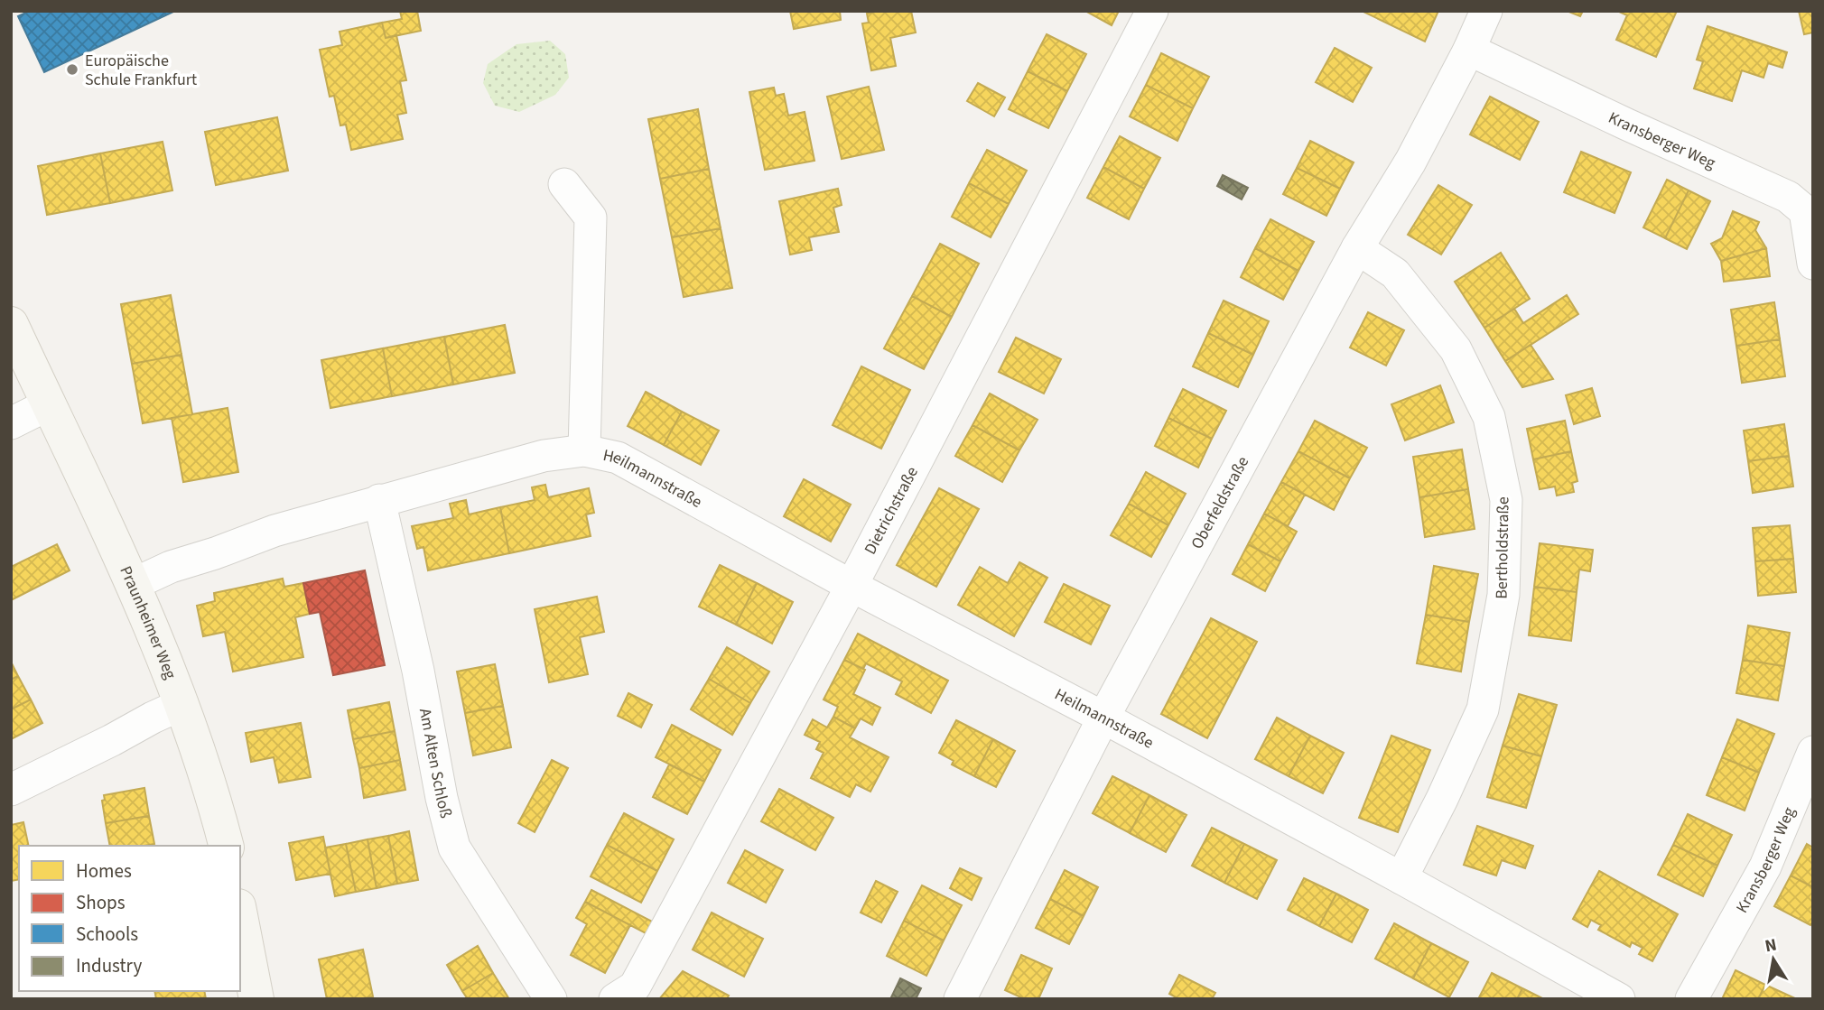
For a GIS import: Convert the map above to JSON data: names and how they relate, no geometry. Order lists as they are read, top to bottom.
{
  "streets": {
    "main road": ["Praunheimer Weg"],
    "street": [
      "Kransberger Weg",
      "Heilmannstraße",
      "Oberfeldstraße",
      "Dietrichstraße",
      "Bertholdstraße",
      "Am Alten Schloß"
    ]
  },
  "crossings": [
    ["Kransberger Weg", "Oberfeldstraße"],
    ["Heilmannstraße", "Oberfeldstraße"],
    ["Heilmannstraße", "Dietrichstraße"],
    ["Heilmannstraße", "Bertholdstraße"],
    ["Heilmannstraße", "Praunheimer Weg"],
    ["Heilmannstraße", "Am Alten Schloß"],
    ["Oberfeldstraße", "Bertholdstraße"]
  ],
  "places": ["Europäische Schule Frankfurt"],
  "legend": [
    "Homes",
    "Shops",
    "Schools",
    "Industry"
  ],
  "north": "top"
}
